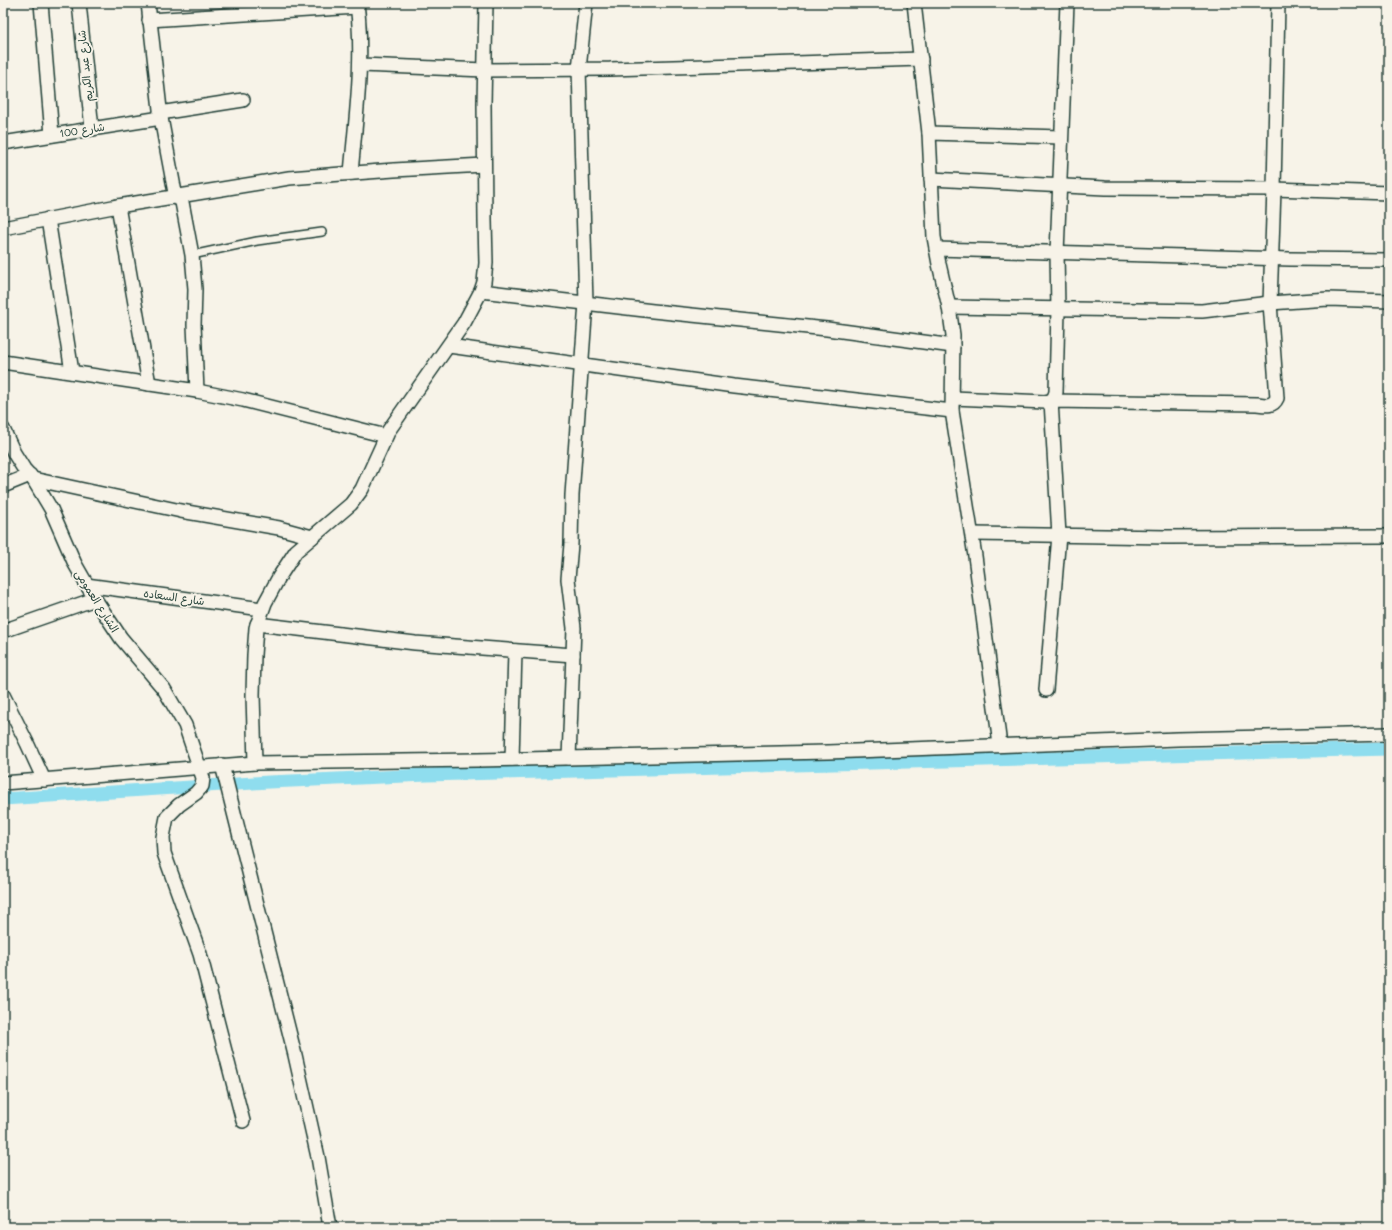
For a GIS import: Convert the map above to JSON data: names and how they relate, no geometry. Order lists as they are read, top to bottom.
{
  "streets": {
    "street": [
      "شارع عبد الكريم",
      "شارع 100",
      "شارع السعاده",
      "الشارع العمومى"
    ]
  },
  "crossings": [
    ["شارع عبد الكريم", "شارع 100"],
    ["شارع السعاده", "الشارع العمومى"]
  ]
}
